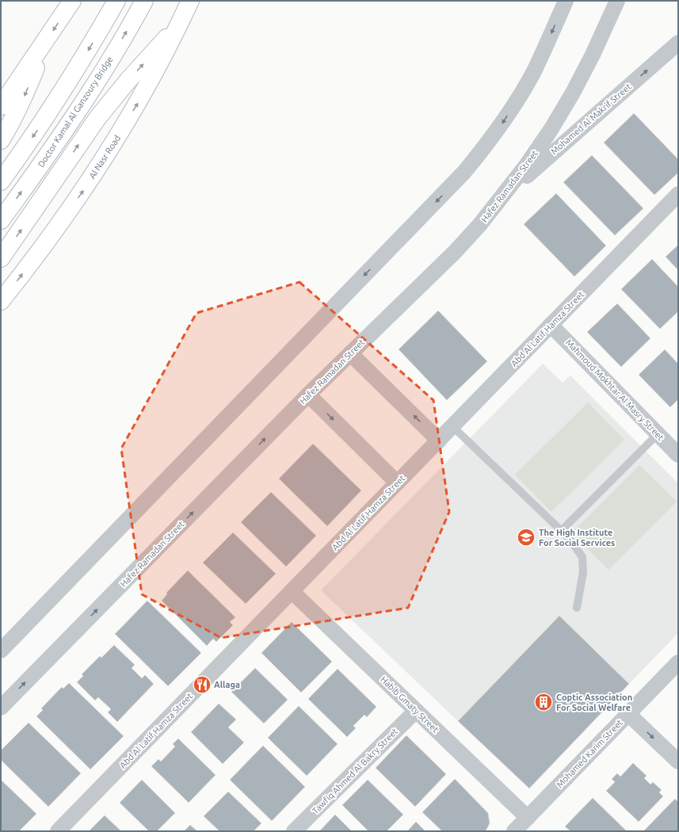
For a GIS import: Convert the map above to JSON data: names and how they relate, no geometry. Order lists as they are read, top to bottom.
{
  "streets": {
    "highway": ["Doctor Kamal Al Ganzoury Bridge", "Al Nasr Road"],
    "street": [
      "Mohamed Al Makrif Street",
      "Hafez Ramadan Street",
      "Abd Al Latif Hamza Street",
      "Mahmoud Mokhtar Al Masry Street",
      "Habib Gmaty Street",
      "Mohamed Karim Street",
      "Tawfiq Ahmed Al Bakry Street"
    ]
  },
  "crossings": [
    ["Mohamed Al Makrif Street", "Hafez Ramadan Street"],
    ["Abd Al Latif Hamza Street", "Mahmoud Mokhtar Al Masry Street"],
    ["Abd Al Latif Hamza Street", "Habib Gmaty Street"],
    ["Habib Gmaty Street", "Mohamed Karim Street"],
    ["Habib Gmaty Street", "Tawfiq Ahmed Al Bakry Street"]
  ],
  "places": {
    "school or university": ["The High Institute For Social Services"],
    "restaurant": ["Allaga"],
    "building": ["Coptic Association For Social Welfare"]
  }
}
